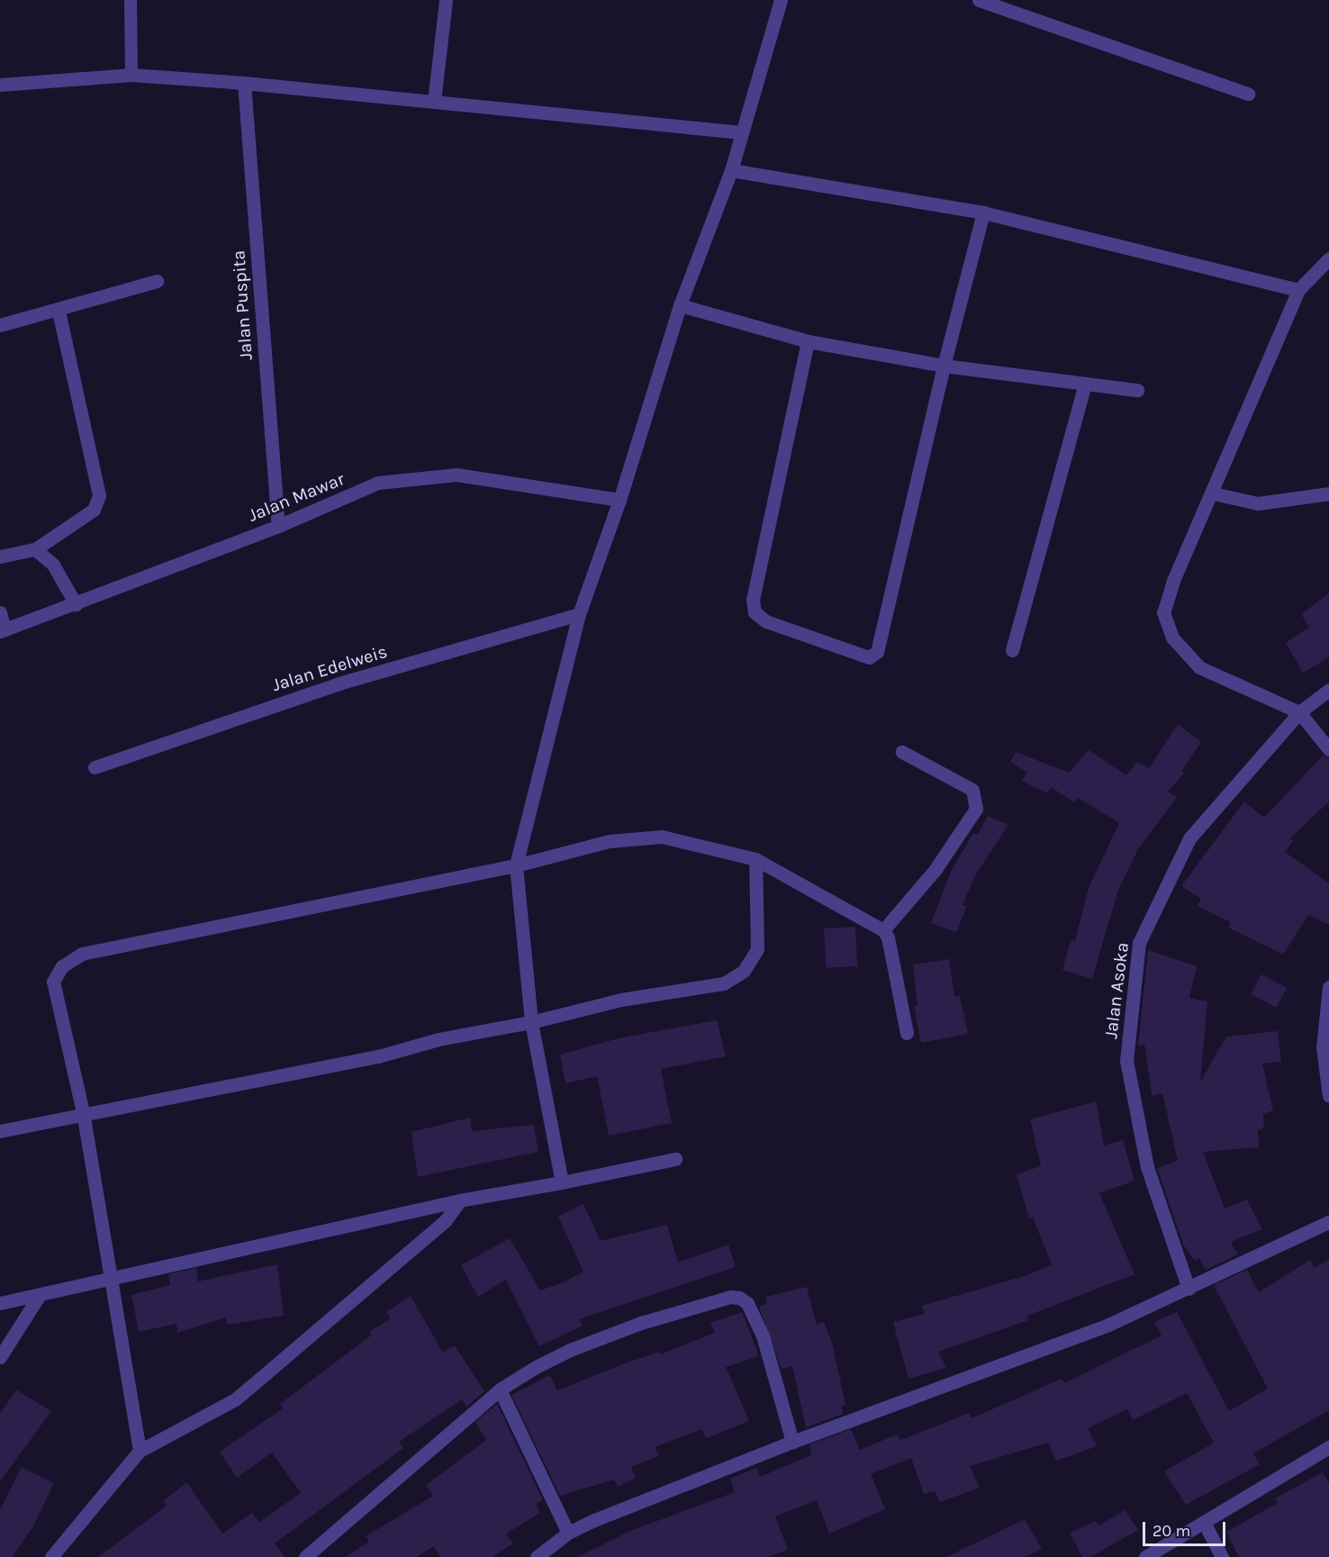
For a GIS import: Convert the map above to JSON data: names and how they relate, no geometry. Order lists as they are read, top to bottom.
{
  "streets": {
    "street": [
      "Jalan Puspita",
      "Jalan Mawar",
      "Jalan Edelweis",
      "Jalan Asoka"
    ]
  },
  "crossings": [
    ["Jalan Puspita", "Jalan Mawar"]
  ],
  "scale_bar": "20 m"
}
